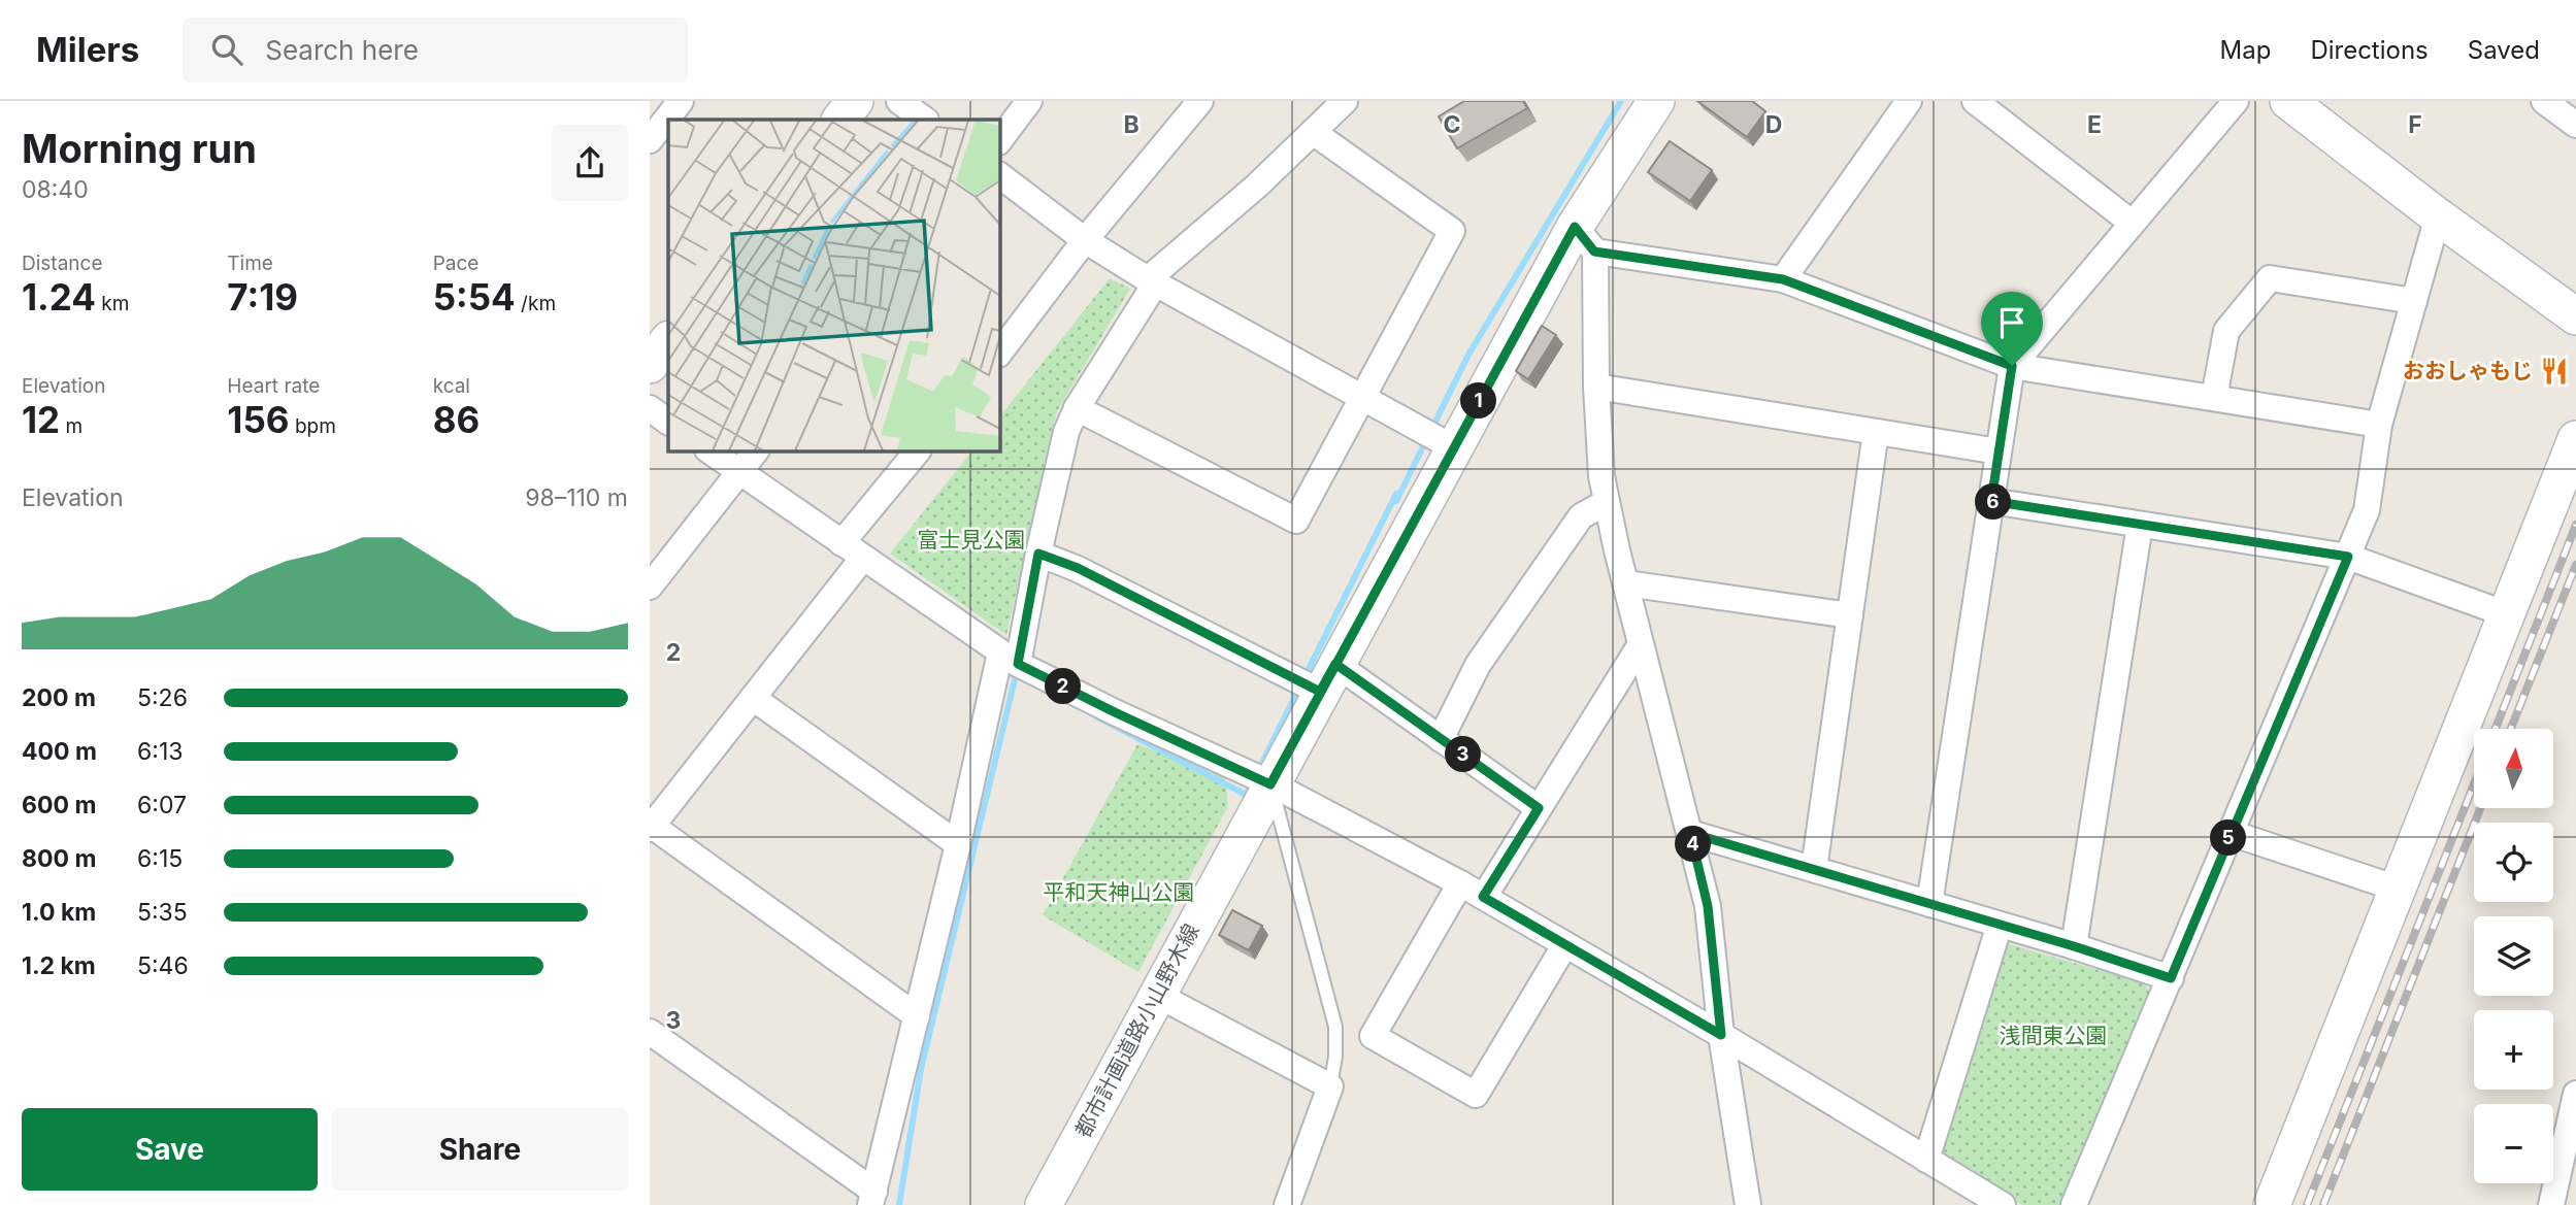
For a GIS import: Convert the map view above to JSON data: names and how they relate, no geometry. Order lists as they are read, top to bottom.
{
  "streets": {
    "street": ["都市計画道路小山野木線"]
  },
  "parks": ["富士見公園", "平和天神山公園", "浅間東公園"],
  "places": {
    "restaurant": ["おおしゃもじ"]
  },
  "north": "top",
  "page": {
    "header": "Milers",
    "search": "Search here",
    "nav": ["Map", "Directions", "Saved"],
    "heading": ["Morning run", "08:40"],
    "stats": [
      ["Distance", "1.24 km"],
      ["Time", "7:19"],
      ["Pace", "5:54 /km"],
      ["Elevation", "12 m"],
      ["Heart rate", "156 bpm"],
      ["kcal", "86"]
    ],
    "pins": [
      "1",
      "6",
      "2",
      "3",
      "5",
      "4"
    ],
    "chart": ["Elevation", "98–110 m"],
    "list": [
      {
        "name": "200 m",
        "note": "5:26"
      },
      {
        "name": "400 m",
        "note": "6:13"
      },
      {
        "name": "600 m",
        "note": "6:07"
      },
      {
        "name": "800 m",
        "note": "6:15"
      },
      {
        "name": "1.0 km",
        "note": "5:35"
      },
      {
        "name": "1.2 km",
        "note": "5:46"
      }
    ],
    "map_buttons": ["+", "−"],
    "buttons": ["Save", "Share"]
  },
  "grid": {
    "columns": [
      "B",
      "C",
      "D",
      "E",
      "F"
    ],
    "rows": ["2", "3"]
  }
}
